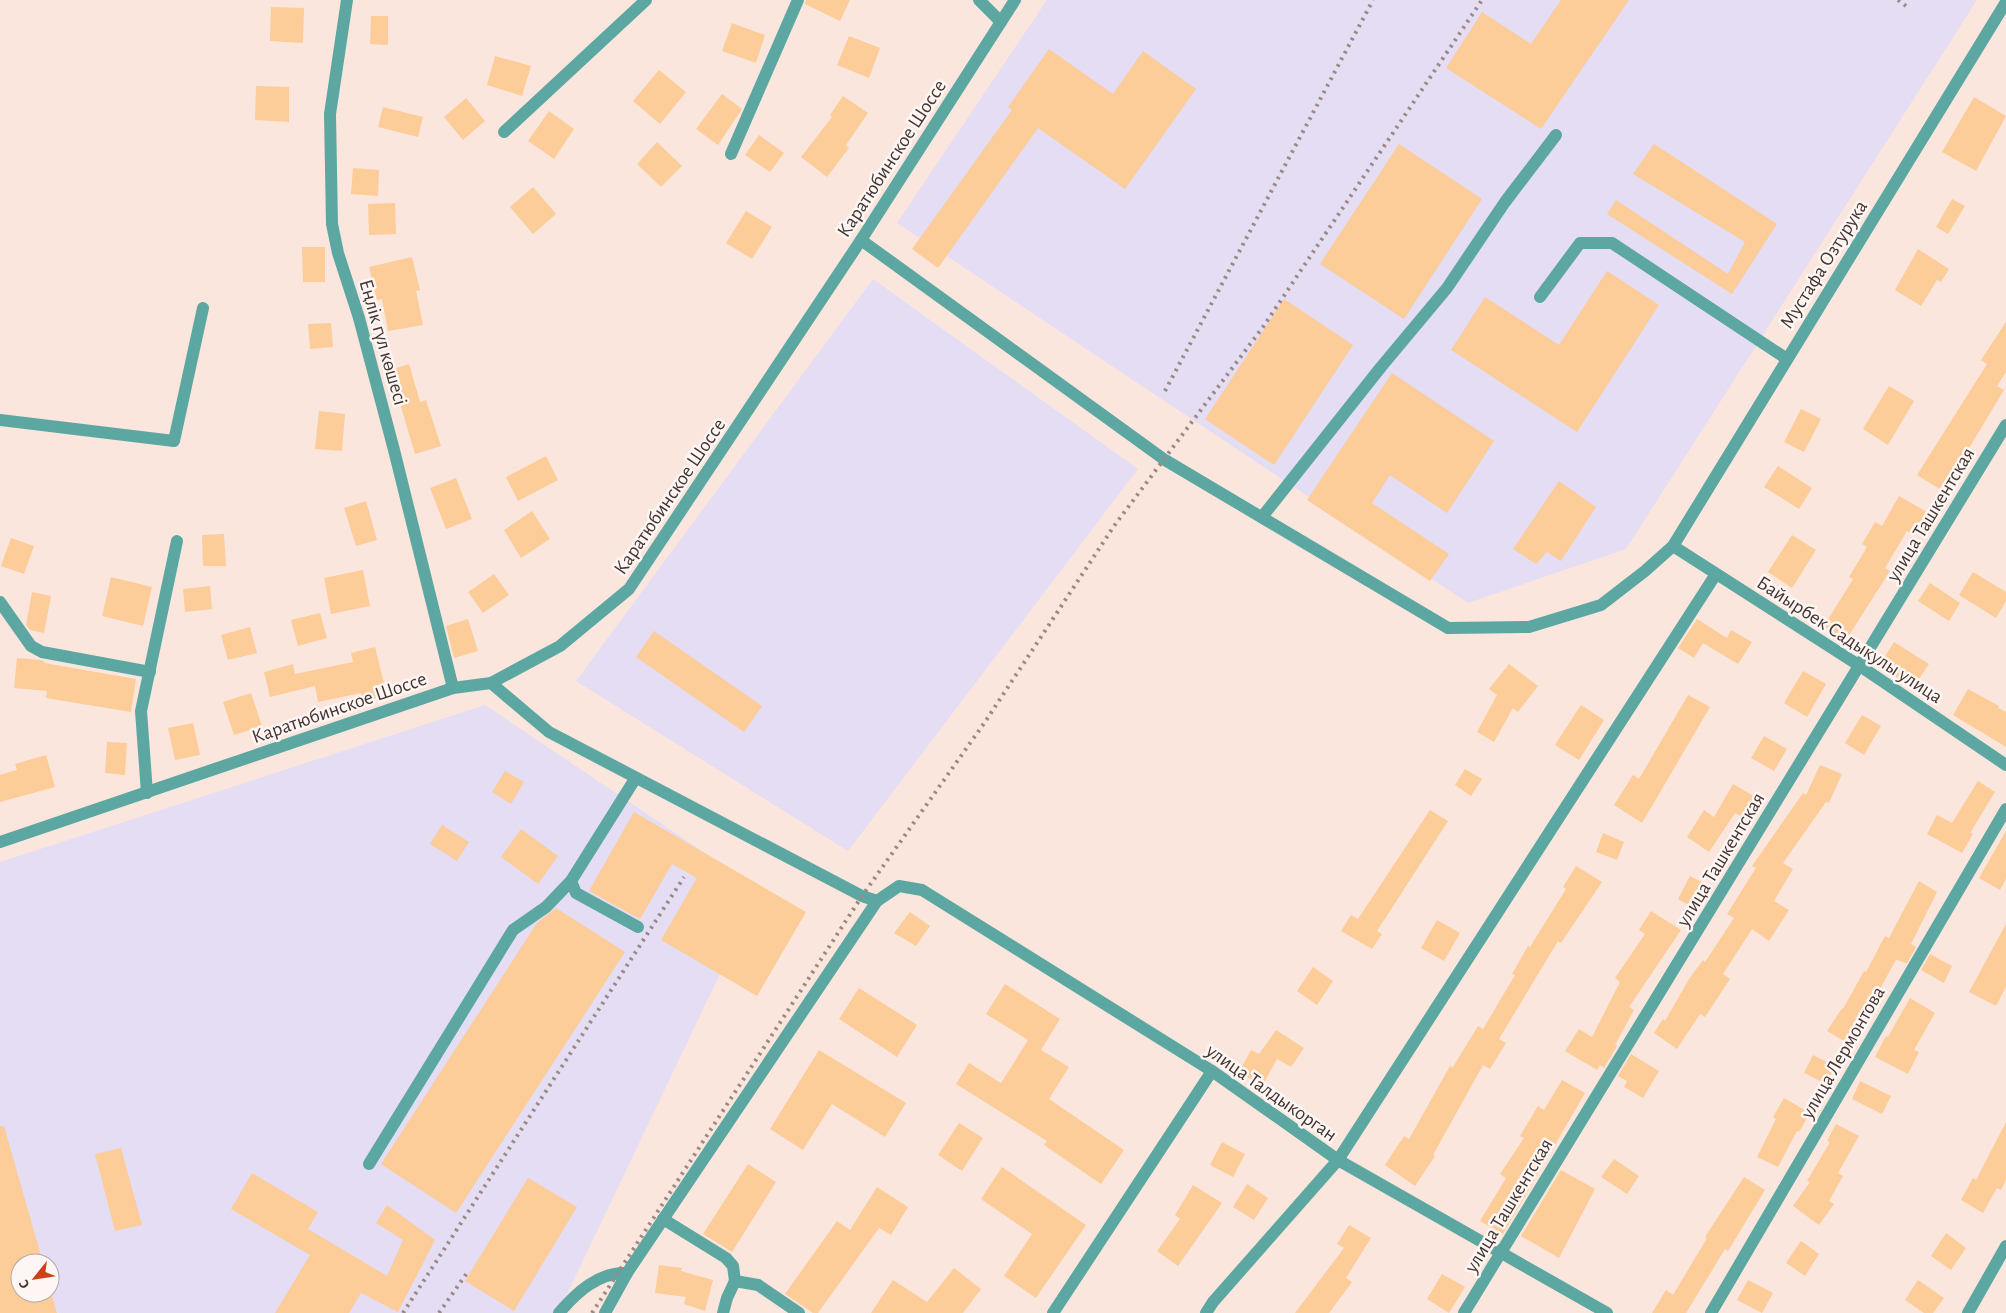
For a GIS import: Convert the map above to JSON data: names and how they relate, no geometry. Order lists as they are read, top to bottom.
{
  "streets": {
    "street": [
      "Каратюбинское Шоссе",
      "Мустафа Озтурука",
      "Еңлік гүл көшесі",
      "улица Ташкентская",
      "Байырбек Садыкулы улица",
      "улица Лермонтова",
      "улица Талдыкорган"
    ]
  },
  "crossings": [
    ["Каратюбинское Шоссе", "Мустафа Озтурука"],
    ["Каратюбинское Шоссе", "Еңлік гүл көшесі"],
    ["Мустафа Озтурука", "Байырбек Садыкулы улица"],
    ["улица Ташкентская", "Байырбек Садыкулы улица"],
    ["улица Ташкентская", "улица Талдыкорган"]
  ],
  "north": "bottom left"
}
